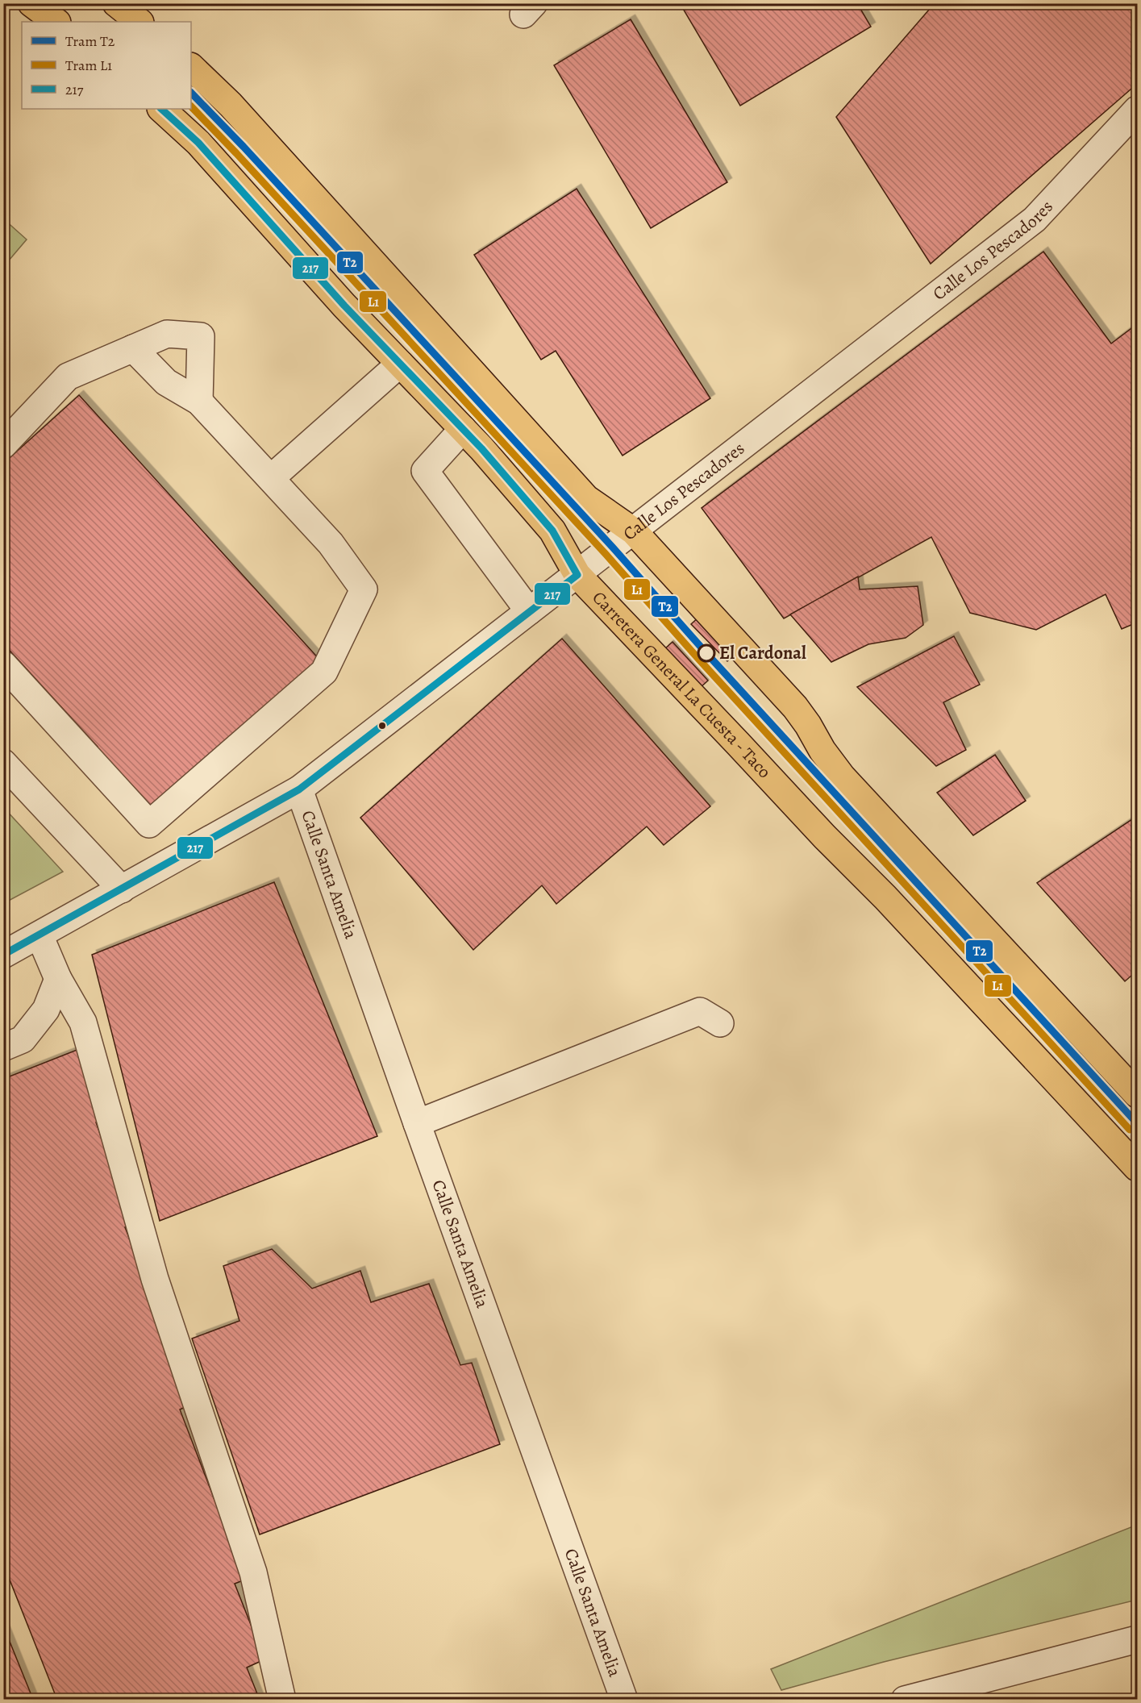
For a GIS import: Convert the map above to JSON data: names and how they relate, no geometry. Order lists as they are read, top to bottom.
{
  "streets": {
    "main road": ["Carretera General La Cuesta - Taco"],
    "street": ["Calle Los Pescadores", "Calle Santa Amelia"]
  },
  "crossings": [
    ["Calle Los Pescadores", "Carretera General La Cuesta - Taco"],
    ["Calle Los Pescadores", "Calle Santa Amelia"]
  ],
  "places": ["El Cardonal"],
  "lines": ["tram line T2", "tram line L1", "transit line 217"],
  "legend": ["Tram T2", "Tram L1", "217"]
}
